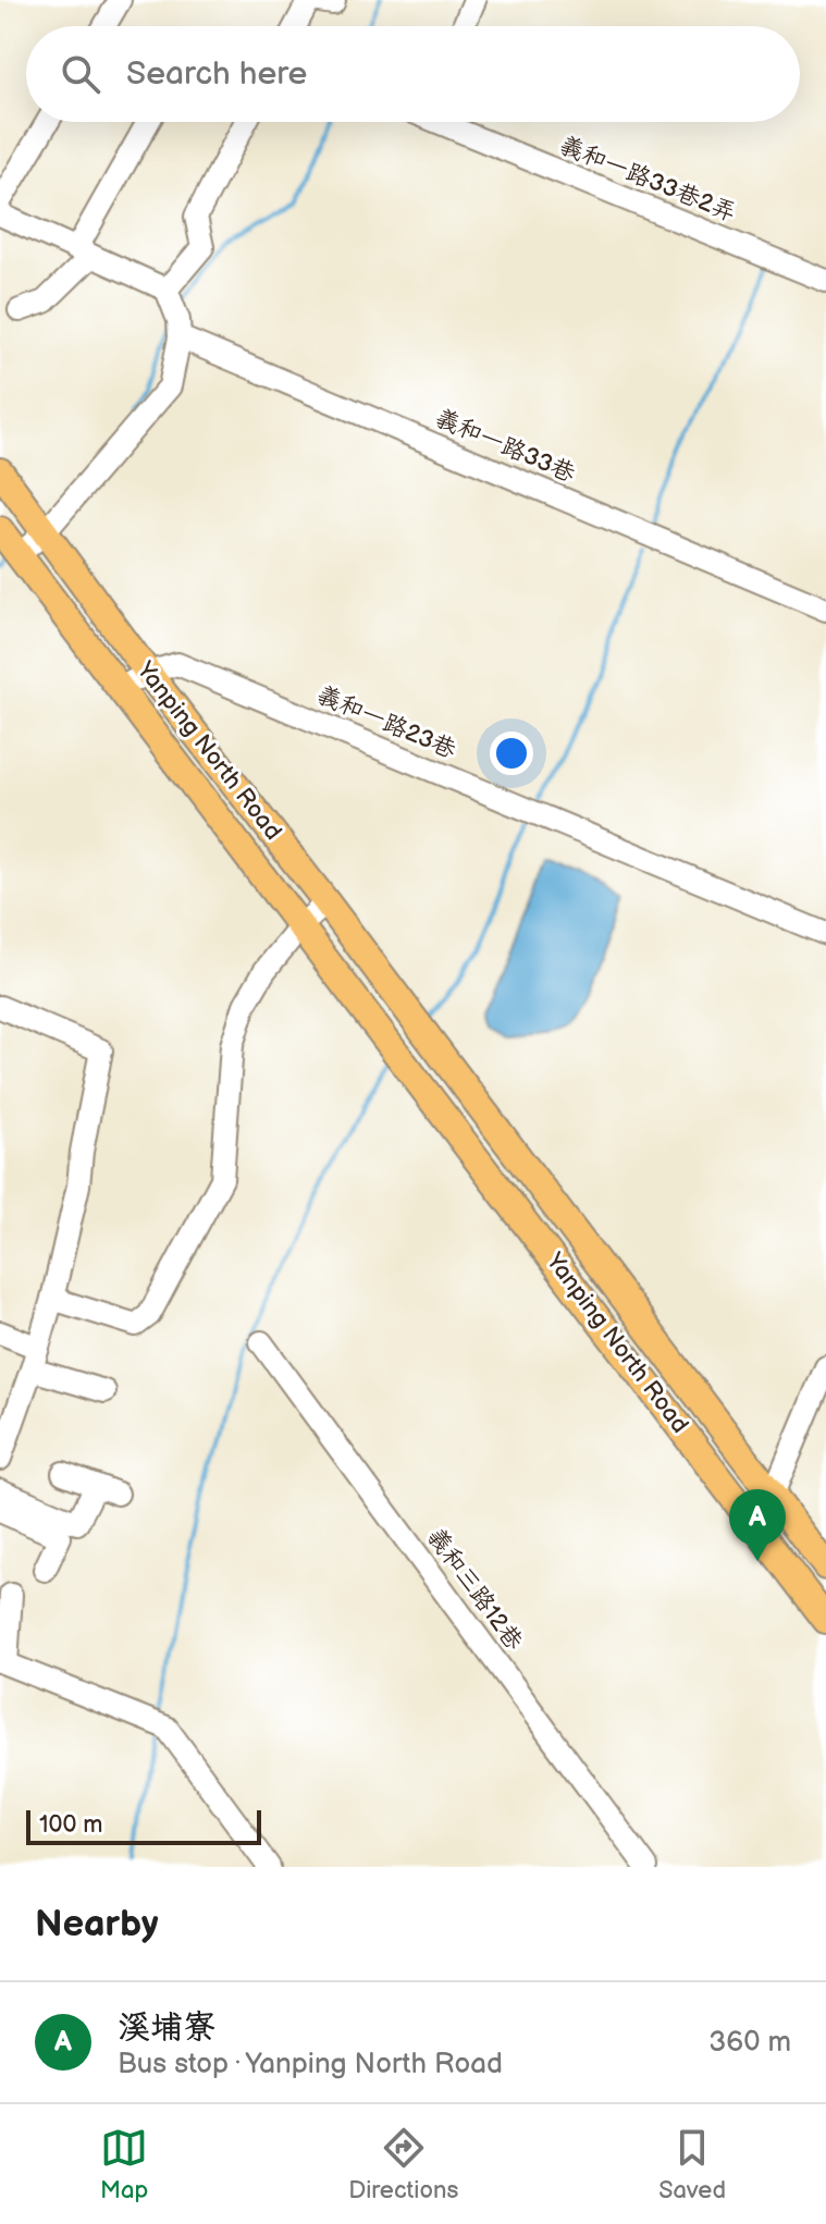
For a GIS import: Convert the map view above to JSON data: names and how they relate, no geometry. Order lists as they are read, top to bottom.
{
  "streets": {
    "main road": ["Yanping North Road"],
    "street": [
      "義和一路33巷2弄",
      "義和一路33巷",
      "義和一路23巷",
      "義和三路12巷"
    ]
  },
  "crossings": [
    ["義和一路23巷", "Yanping North Road"]
  ],
  "scale_bar": "100 m",
  "page": {
    "search": "Search here",
    "pins": "A",
    "scale": "100 m",
    "heading": "Nearby",
    "list": [
      {
        "mark": "A",
        "name": "溪埔寮",
        "note": "Bus stop · Yanping North Road",
        "value": "360 m"
      }
    ],
    "nav": ["Map", "Directions", "Saved"]
  }
}
